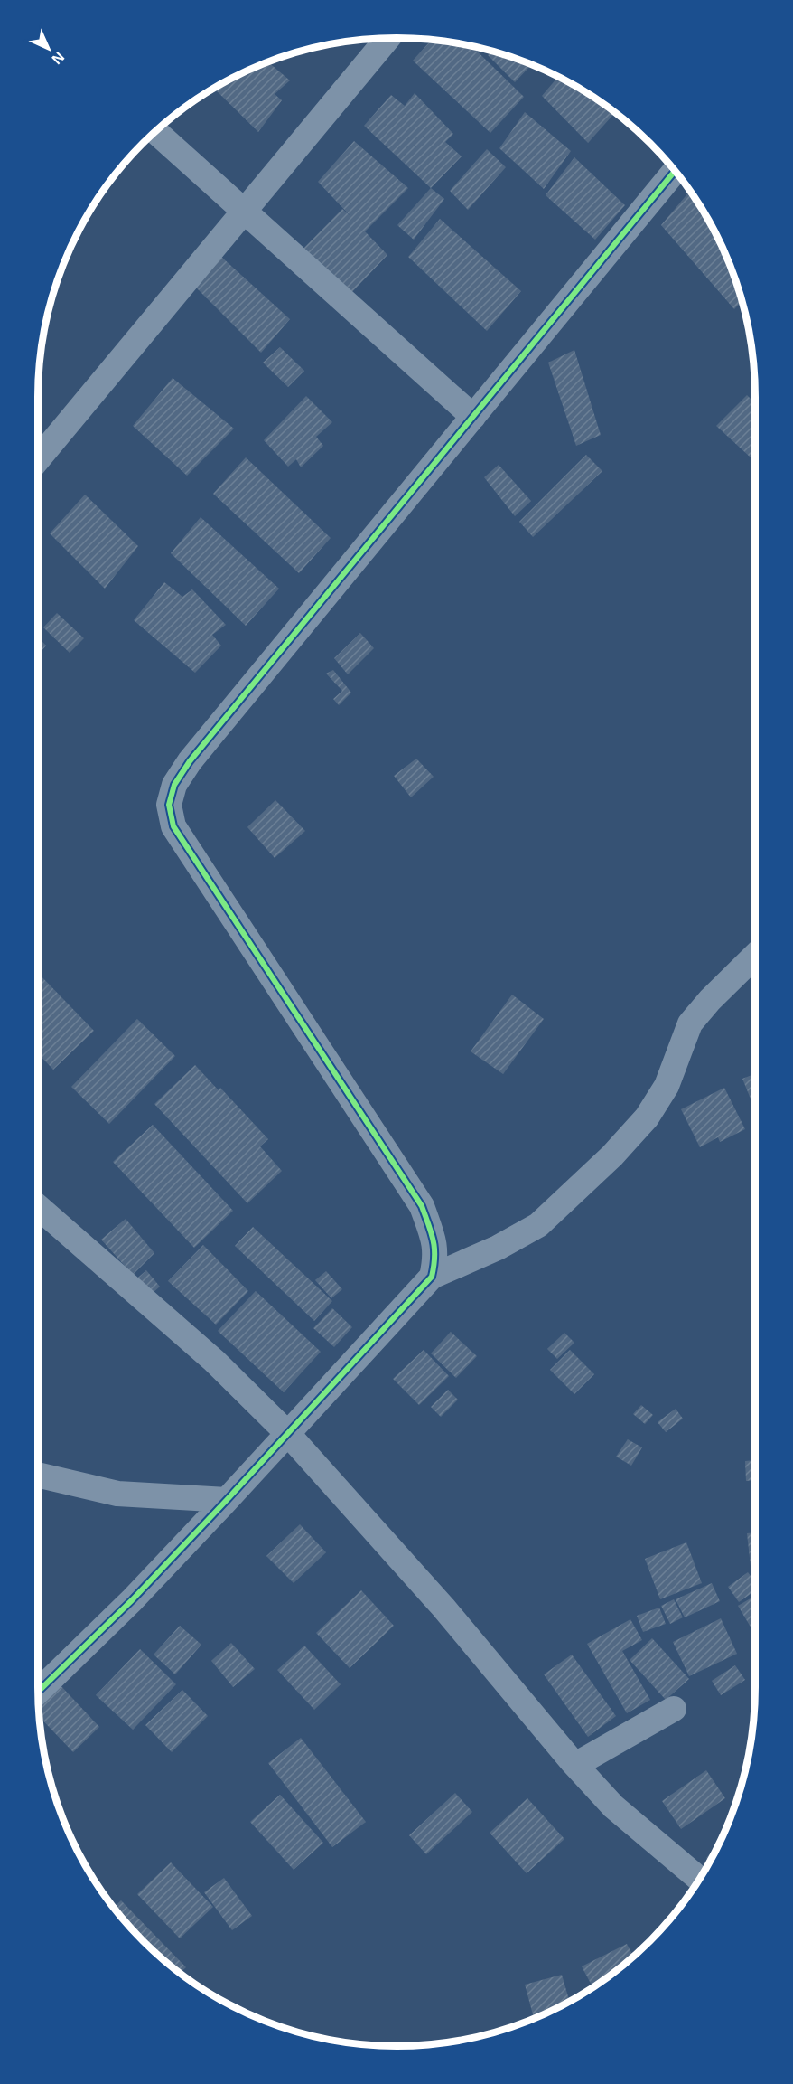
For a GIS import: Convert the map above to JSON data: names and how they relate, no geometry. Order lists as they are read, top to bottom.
{
  "north": "bottom right"
}
